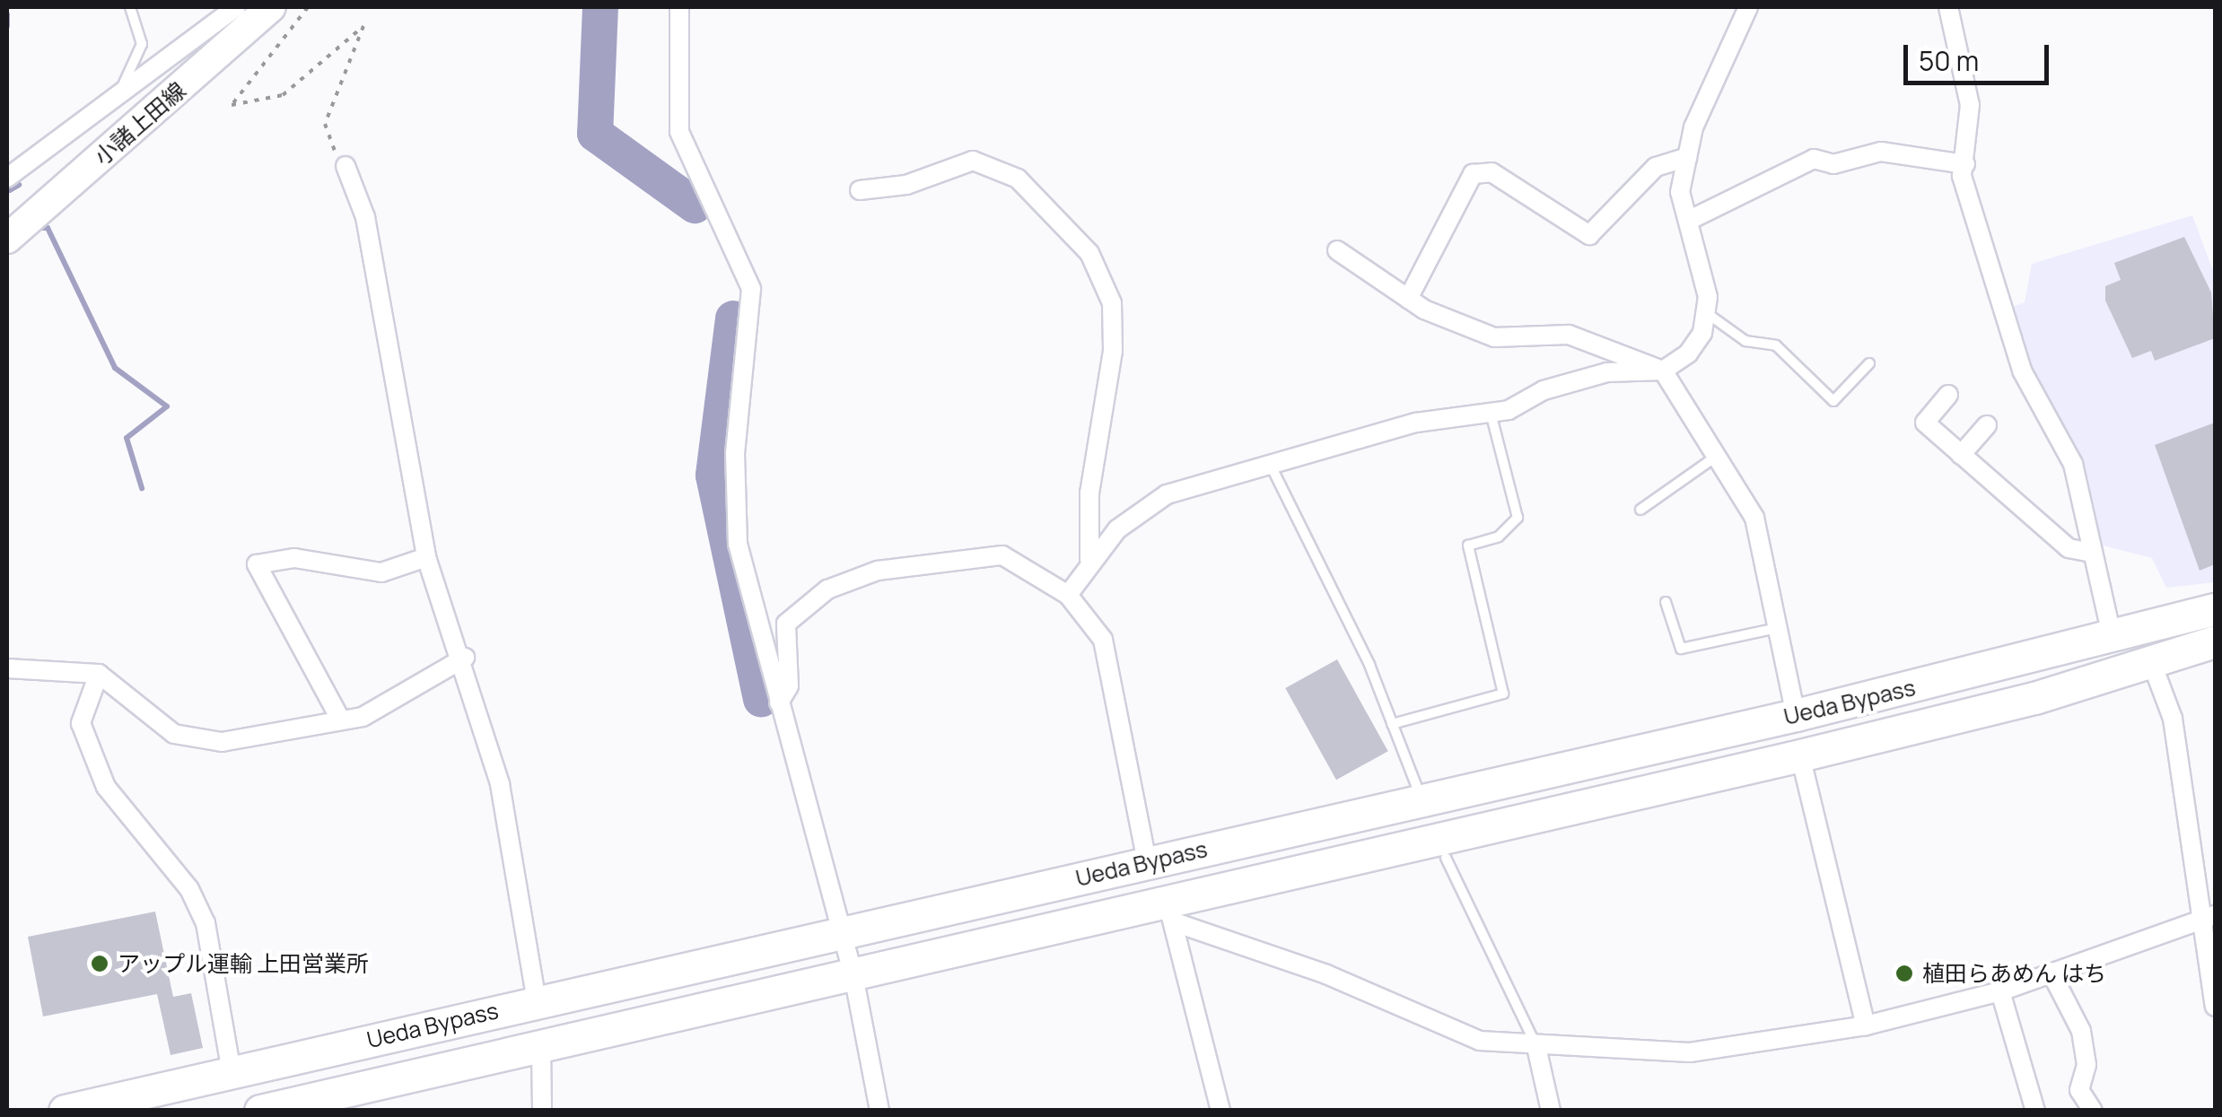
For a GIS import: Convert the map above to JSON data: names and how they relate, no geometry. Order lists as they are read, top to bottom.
{
  "streets": {
    "highway": ["Ueda Bypass"],
    "main road": ["小諸上田線"]
  },
  "places": ["アップル運輸 上田営業所", "植田らあめん はち"],
  "scale_bar": "50 m"
}
